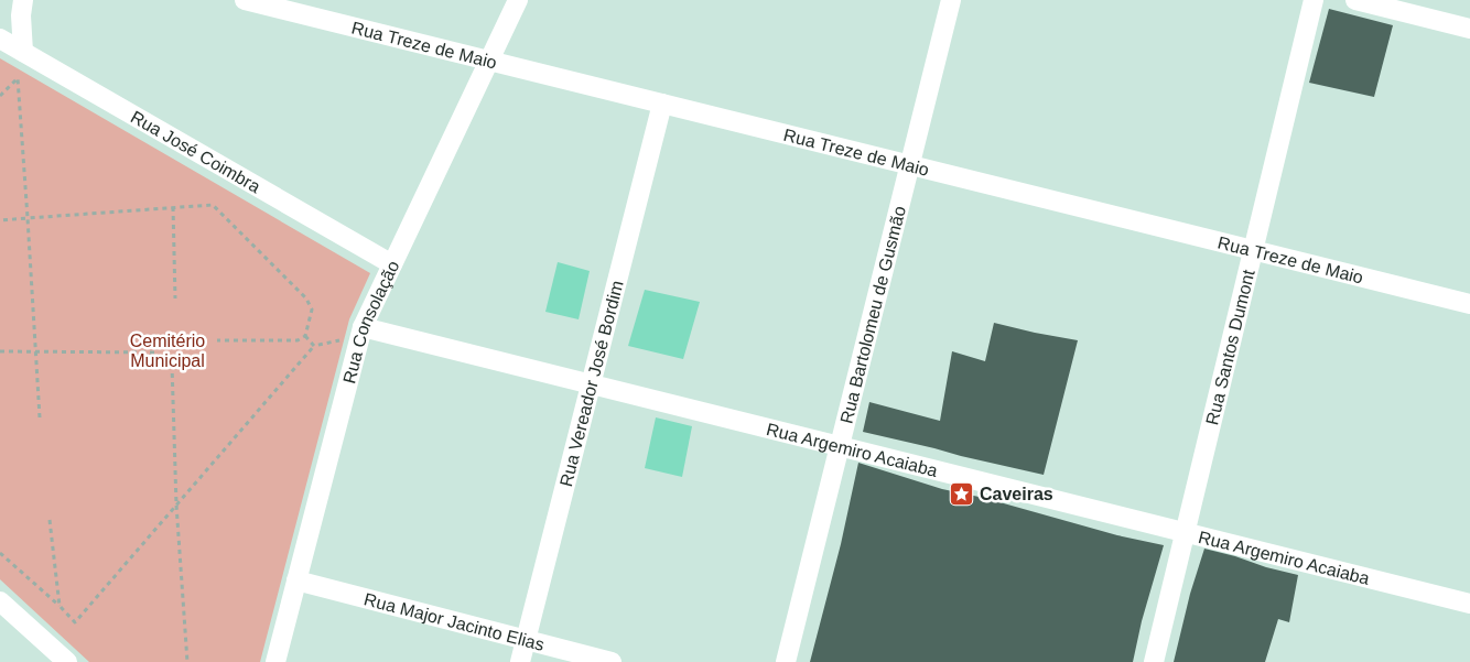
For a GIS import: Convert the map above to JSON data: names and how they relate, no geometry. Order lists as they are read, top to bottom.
{
  "streets": {
    "street": [
      "Rua Treze de Maio",
      "Rua José Coimbra",
      "Rua Bartolomeu de Gusmão",
      "Rua Consolação",
      "Rua Santos Dumont",
      "Rua Vereador José Bordim",
      "Rua Argemiro Acaiaba",
      "Rua Major Jacinto Elias"
    ]
  },
  "crossings": [
    ["Rua Treze de Maio", "Rua Bartolomeu de Gusmão"],
    ["Rua Treze de Maio", "Rua Consolação"],
    ["Rua Treze de Maio", "Rua Santos Dumont"],
    ["Rua Treze de Maio", "Rua Vereador José Bordim"],
    ["Rua José Coimbra", "Rua Consolação"],
    ["Rua Bartolomeu de Gusmão", "Rua Argemiro Acaiaba"],
    ["Rua Consolação", "Rua Argemiro Acaiaba"],
    ["Rua Consolação", "Rua Major Jacinto Elias"],
    ["Rua Santos Dumont", "Rua Argemiro Acaiaba"],
    ["Rua Vereador José Bordim", "Rua Argemiro Acaiaba"],
    ["Rua Vereador José Bordim", "Rua Major Jacinto Elias"]
  ],
  "parks": ["Cemitério Municipal"],
  "places": {
    "place": ["Caveiras"]
  }
}
